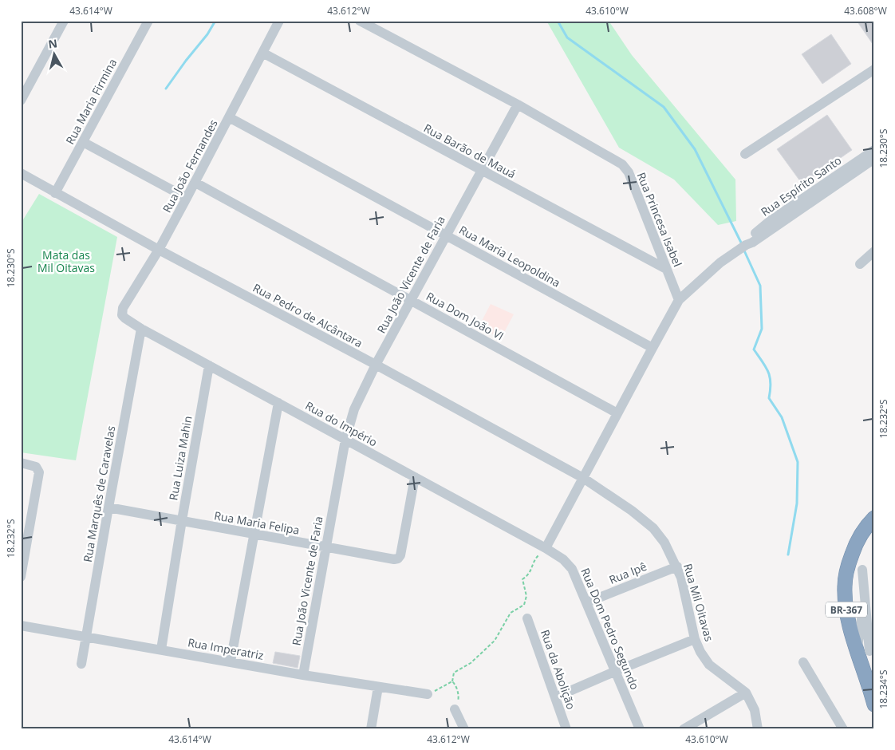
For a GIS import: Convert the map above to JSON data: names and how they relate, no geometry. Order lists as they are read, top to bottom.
{
  "streets": {
    "highway": ["BR-367"],
    "street": [
      "Rua Maria Firmina",
      "Rua Barão de Mauá",
      "Rua João Fernandes",
      "Rua Espírito Santo",
      "Rua Princesa Isabel",
      "Rua Maria Leopoldina",
      "Rua João Vicente de Faria",
      "Rua Pedro de Alcântara",
      "Rua Dom João VI",
      "Rua do Império",
      "Rua Luiza Mahin",
      "Rua Marquês de Caravelas",
      "Rua Maria Felipa",
      "Rua Ipê",
      "Rua Mil Oitavas",
      "Rua Dom Pedro Segundo",
      "Rua Imperatriz",
      "Rua da Abolição"
    ]
  },
  "crossings": [
    ["Rua Maria Firmina", "Rua Pedro de Alcântara"],
    ["Rua Barão de Mauá", "Rua João Fernandes"],
    ["Rua Barão de Mauá", "Rua Princesa Isabel"],
    ["Rua Barão de Mauá", "Rua João Vicente de Faria"],
    ["Rua João Fernandes", "Rua Maria Leopoldina"],
    ["Rua João Fernandes", "Rua Pedro de Alcântara"],
    ["Rua João Fernandes", "Rua Dom João VI"],
    ["Rua João Fernandes", "Rua do Império"],
    ["Rua Espírito Santo", "Rua Princesa Isabel"],
    ["Rua Princesa Isabel", "Rua João Vicente de Faria"],
    ["Rua Maria Leopoldina", "Rua João Vicente de Faria"],
    ["Rua João Vicente de Faria", "Rua Pedro de Alcântara"],
    ["Rua João Vicente de Faria", "Rua Dom João VI"],
    ["Rua João Vicente de Faria", "Rua do Império"],
    ["Rua João Vicente de Faria", "Rua Maria Felipa"],
    ["Rua João Vicente de Faria", "Rua Imperatriz"],
    ["Rua Pedro de Alcântara", "Rua Mil Oitavas"],
    ["Rua do Império", "Rua Luiza Mahin"],
    ["Rua do Império", "Rua Marquês de Caravelas"],
    ["Rua do Império", "Rua Maria Felipa"],
    ["Rua do Império", "Rua Dom Pedro Segundo"],
    ["Rua Luiza Mahin", "Rua Maria Felipa"],
    ["Rua Luiza Mahin", "Rua Imperatriz"],
    ["Rua Marquês de Caravelas", "Rua Maria Felipa"],
    ["Rua Marquês de Caravelas", "Rua Imperatriz"],
    ["Rua Ipê", "Rua Mil Oitavas"],
    ["Rua Ipê", "Rua Dom Pedro Segundo"]
  ],
  "parks": ["Mata das Mil Oitavas"],
  "north": "top",
  "coordinates": [
    "43.614°W",
    "43.612°W",
    "43.610°W",
    "43.608°W",
    "18.230°S",
    "18.232°S",
    "18.234°S"
  ]
}
